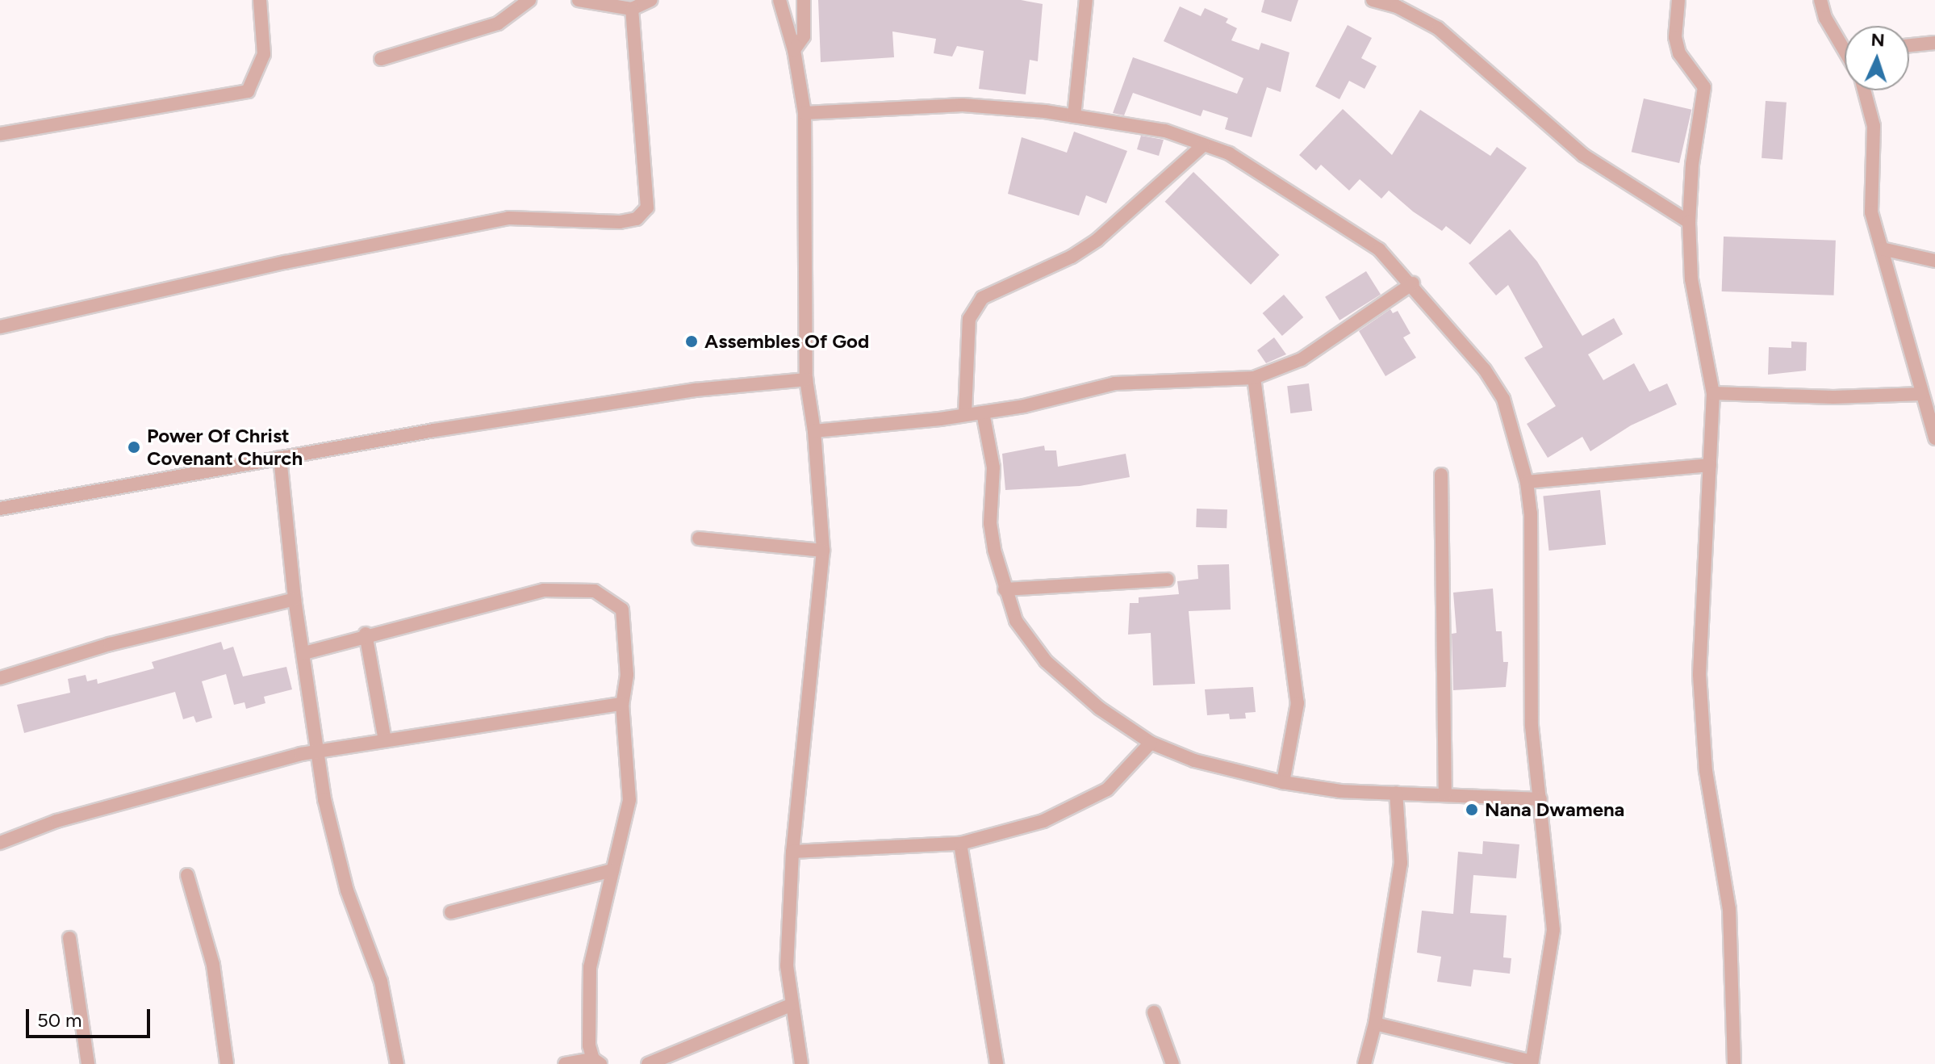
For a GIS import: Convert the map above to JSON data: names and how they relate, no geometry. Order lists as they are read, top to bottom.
{
  "places": ["Assembles Of God", "Power Of Christ Covenant Church", "Nana Dwamena"],
  "scale_bar": "50 m",
  "north": "top"
}
